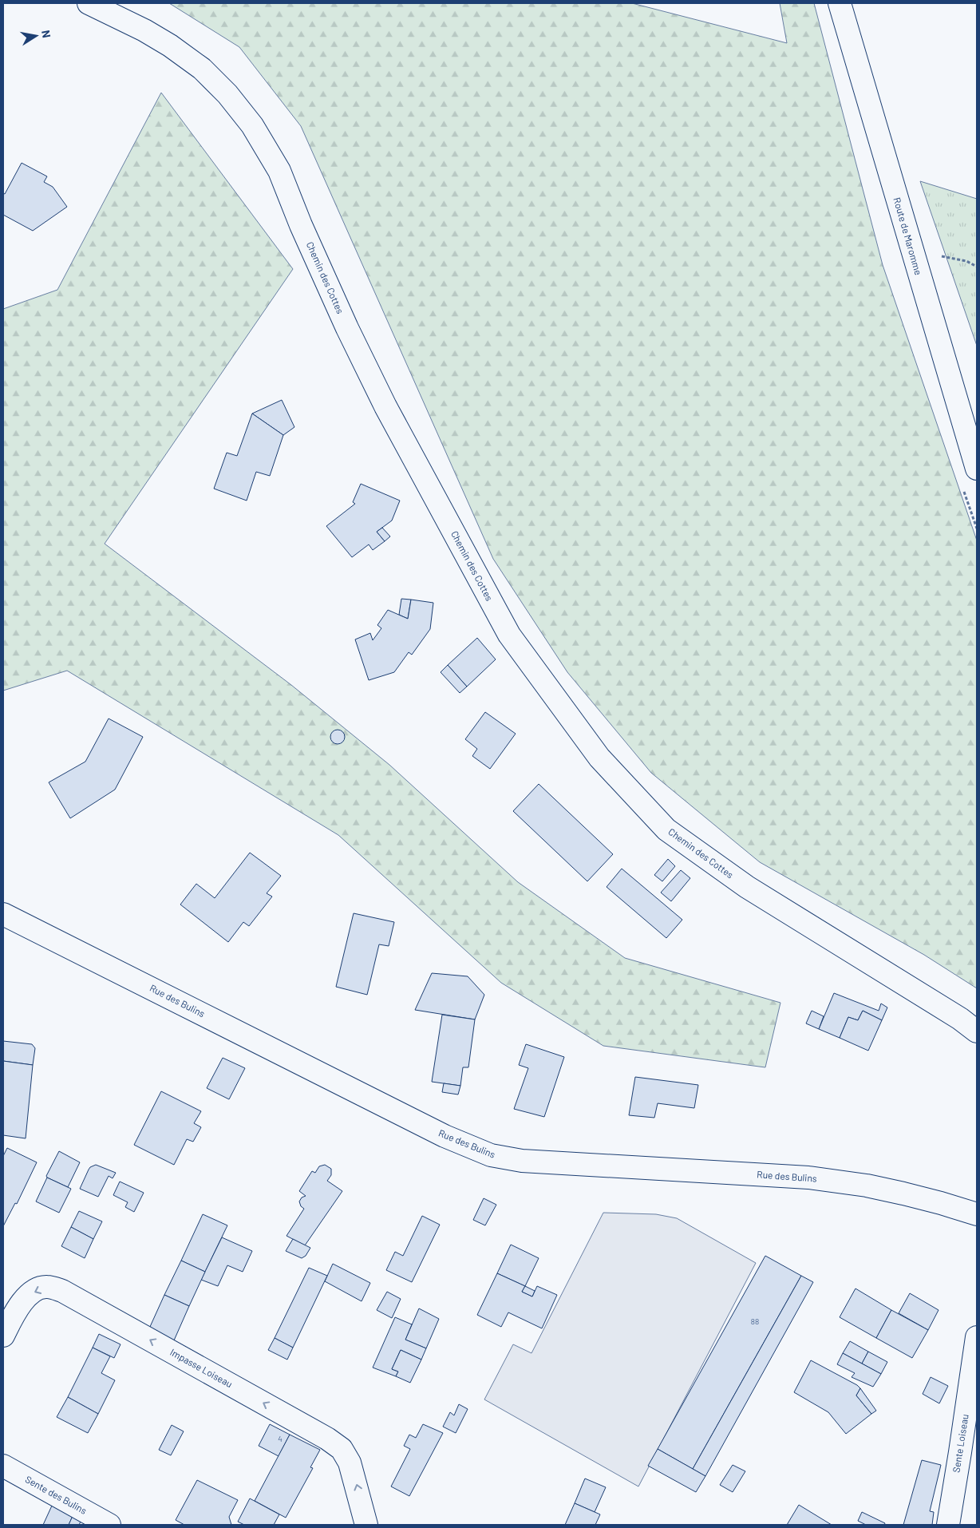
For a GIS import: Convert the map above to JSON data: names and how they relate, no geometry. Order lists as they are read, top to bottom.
{
  "streets": {
    "street": [
      "Route de Maromme",
      "Chemin des Cottes",
      "Rue des Bulins",
      "Impasse Loiseau",
      "Sente Loiseau",
      "Sente des Bulins"
    ]
  },
  "one_way": ["Impasse Loiseau"],
  "house_numbers": ["88", "4"],
  "north": "right"
}
